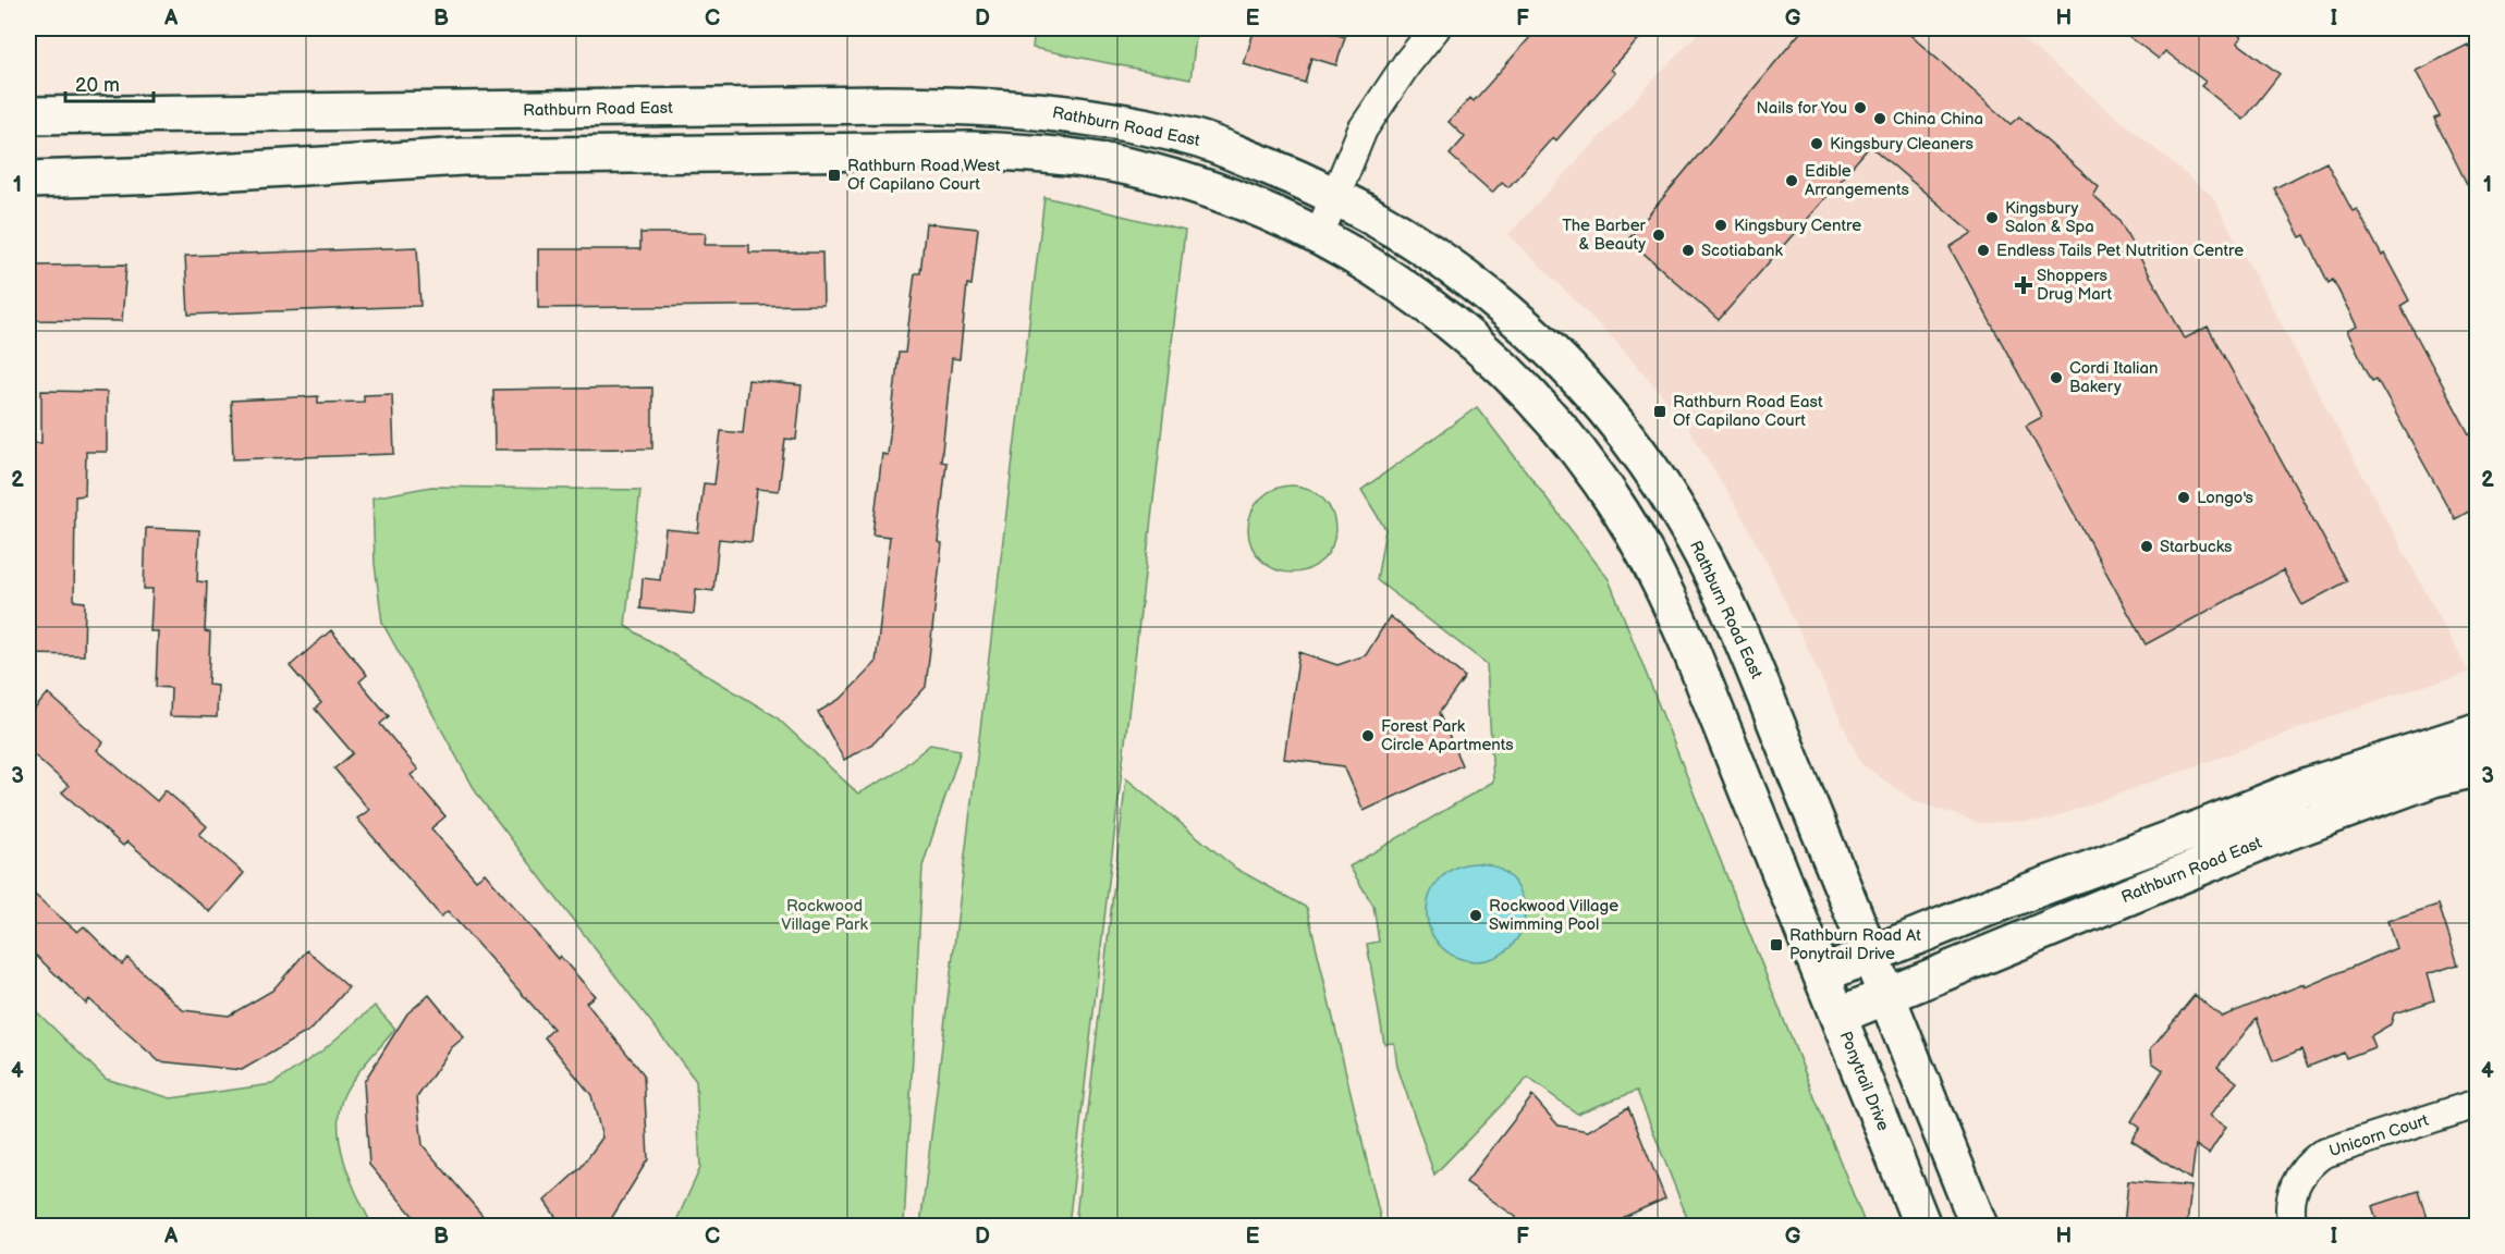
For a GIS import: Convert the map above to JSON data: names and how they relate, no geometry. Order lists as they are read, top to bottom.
{
  "streets": {
    "street": ["Rathburn Road East", "Ponytrail Drive", "Unicorn Court"]
  },
  "crossings": [
    ["Rathburn Road East", "Ponytrail Drive"]
  ],
  "parks": ["Rockwood Village Park"],
  "places": {
    "other": [
      "Nails for You",
      "China China",
      "Kingsbury Cleaners",
      "Edible Arrangements",
      "Kingsbury Salon & Spa",
      "Kingsbury Centre",
      "The Barber & Beauty",
      "Scotiabank",
      "Endless Tails Pet Nutrition Centre",
      "Cordi Italian Bakery",
      "Longo's",
      "Starbucks",
      "Forest Park Circle Apartments",
      "Rockwood Village Swimming Pool"
    ],
    "transit": ["Rathburn Road West Of Capilano Court", "Rathburn Road East Of Capilano Court", "Rathburn Road At Ponytrail Drive"],
    "health": ["Shoppers Drug Mart"]
  },
  "scale_bar": "20 m",
  "grid": {
    "columns": [
      "A",
      "B",
      "C",
      "D",
      "E",
      "F",
      "G",
      "H",
      "I"
    ],
    "rows": [
      "1",
      "2",
      "3",
      "4"
    ]
  }
}
